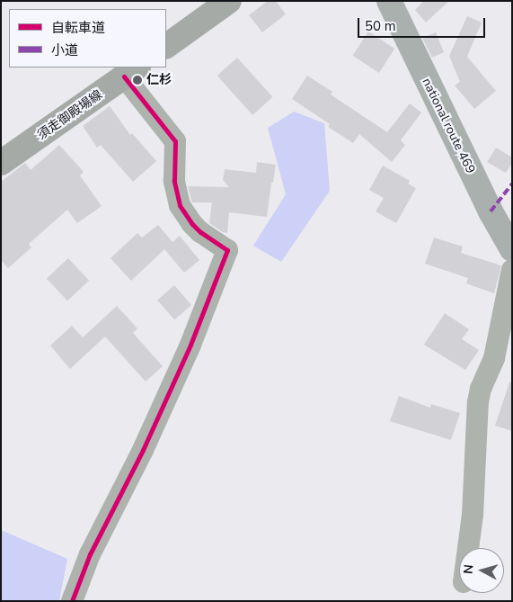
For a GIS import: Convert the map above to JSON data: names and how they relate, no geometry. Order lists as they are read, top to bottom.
{
  "streets": {
    "highway": ["national route 469"],
    "main road": ["須走御殿場線"]
  },
  "places": ["仁杉"],
  "legend": ["自転車道", "小道"],
  "scale_bar": "50 m",
  "north": "left"
}
